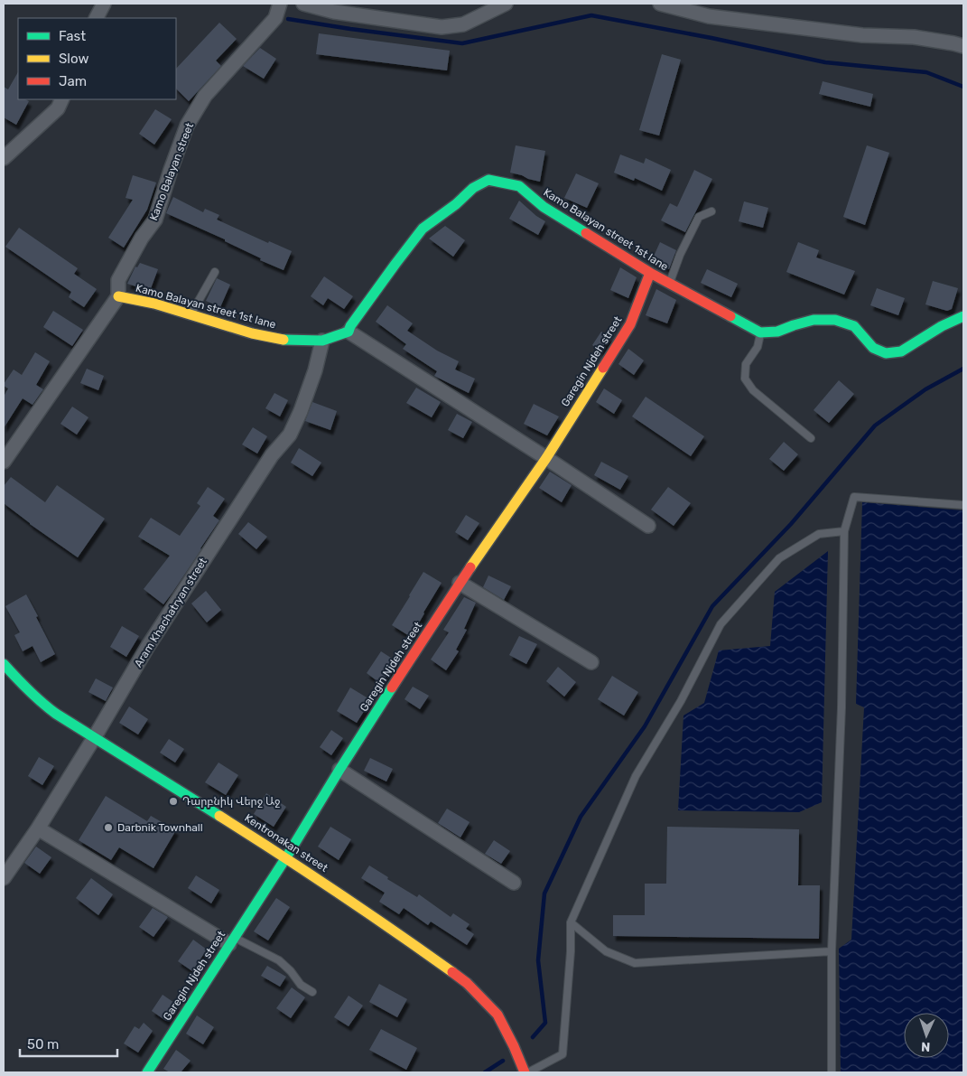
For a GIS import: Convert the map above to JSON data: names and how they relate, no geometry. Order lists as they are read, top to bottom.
{
  "streets": {
    "street": [
      "Kamo Balayan street",
      "Kamo Balayan street 1st lane",
      "Garegin Njdeh street",
      "Aram Khachatryan street",
      "Kentronakan street"
    ]
  },
  "crossings": [
    ["Kamo Balayan street", "Kamo Balayan street 1st lane"],
    ["Kamo Balayan street 1st lane", "Garegin Njdeh street"],
    ["Kamo Balayan street 1st lane", "Aram Khachatryan street"],
    ["Garegin Njdeh street", "Kentronakan street"],
    ["Aram Khachatryan street", "Kentronakan street"]
  ],
  "places": ["Դարբնիկ Վերջ Աջ", "Darbnik Townhall"],
  "legend": ["Fast", "Slow", "Jam"],
  "scale_bar": "50 m",
  "north": "bottom"
}
